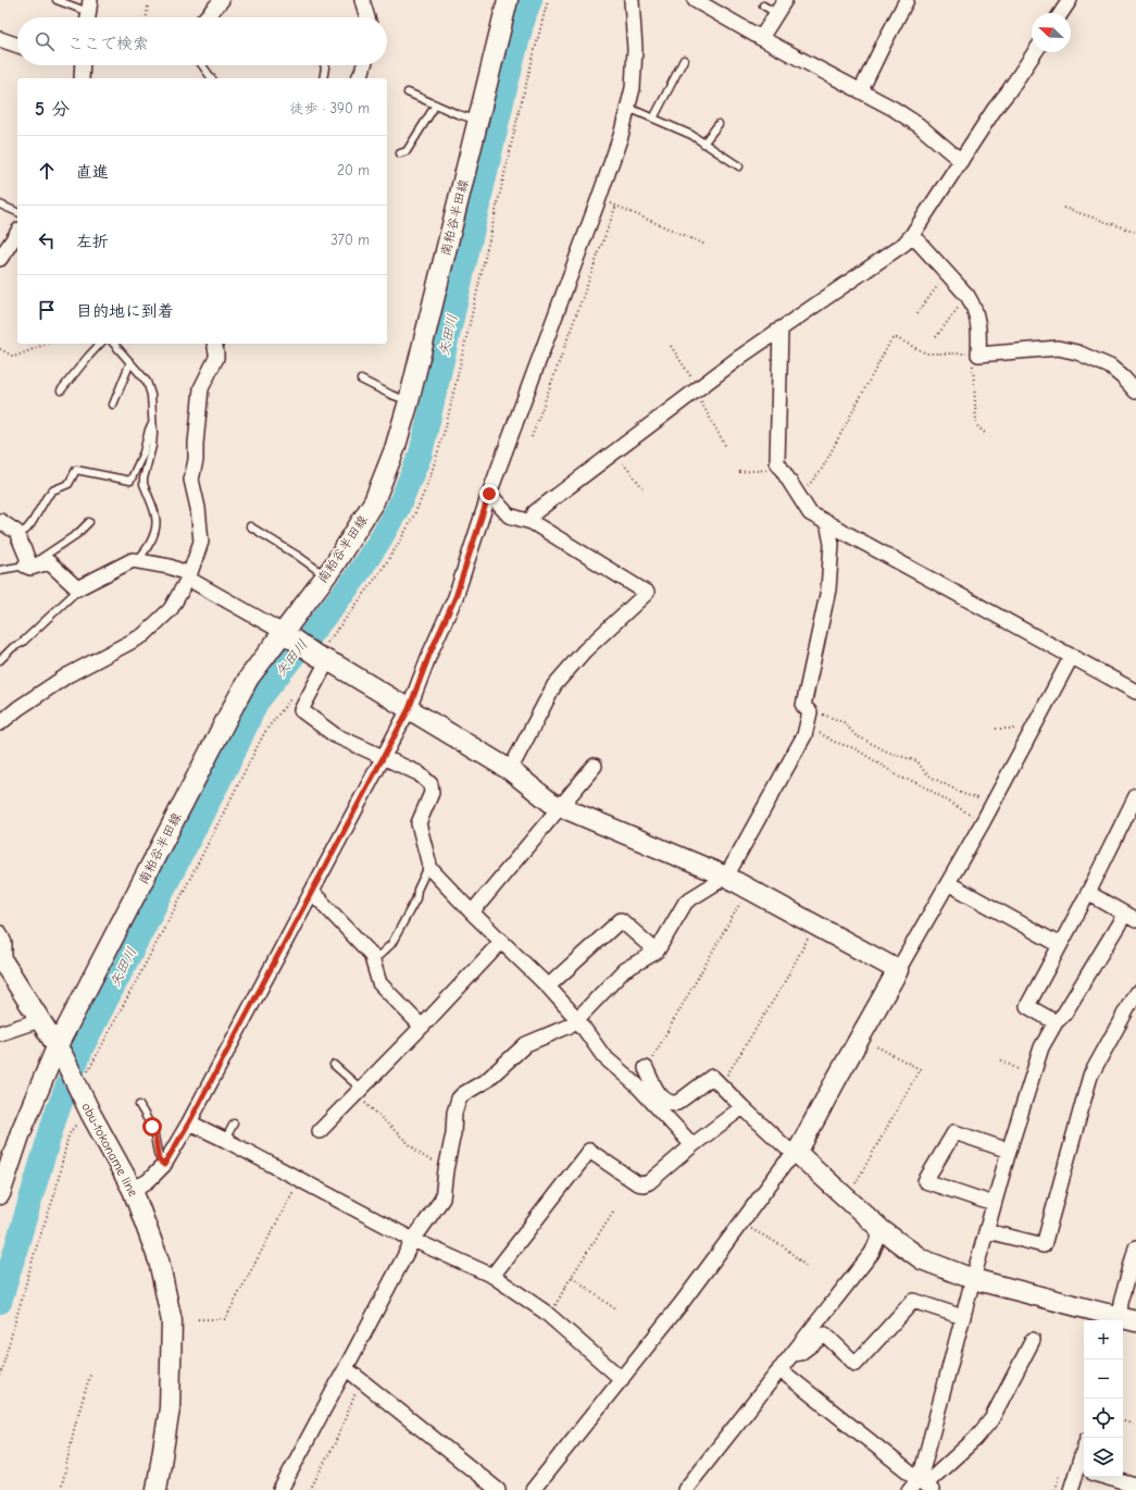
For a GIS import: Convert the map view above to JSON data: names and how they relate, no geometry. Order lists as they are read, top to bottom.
{
  "streets": {
    "main road": ["南粕谷半田線", "obu-tokoname line"]
  },
  "crossings": [
    ["南粕谷半田線", "obu-tokoname line"]
  ],
  "water": ["矢田川"],
  "north": "top left",
  "page": {
    "search": "ここで検索",
    "heading": ["5 分", "徒歩 · 390 m"],
    "list": [
      ["直進", "20 m"],
      ["左折", "370 m"],
      "目的地に到着"
    ],
    "map_buttons": ["+", "−"]
  }
}
